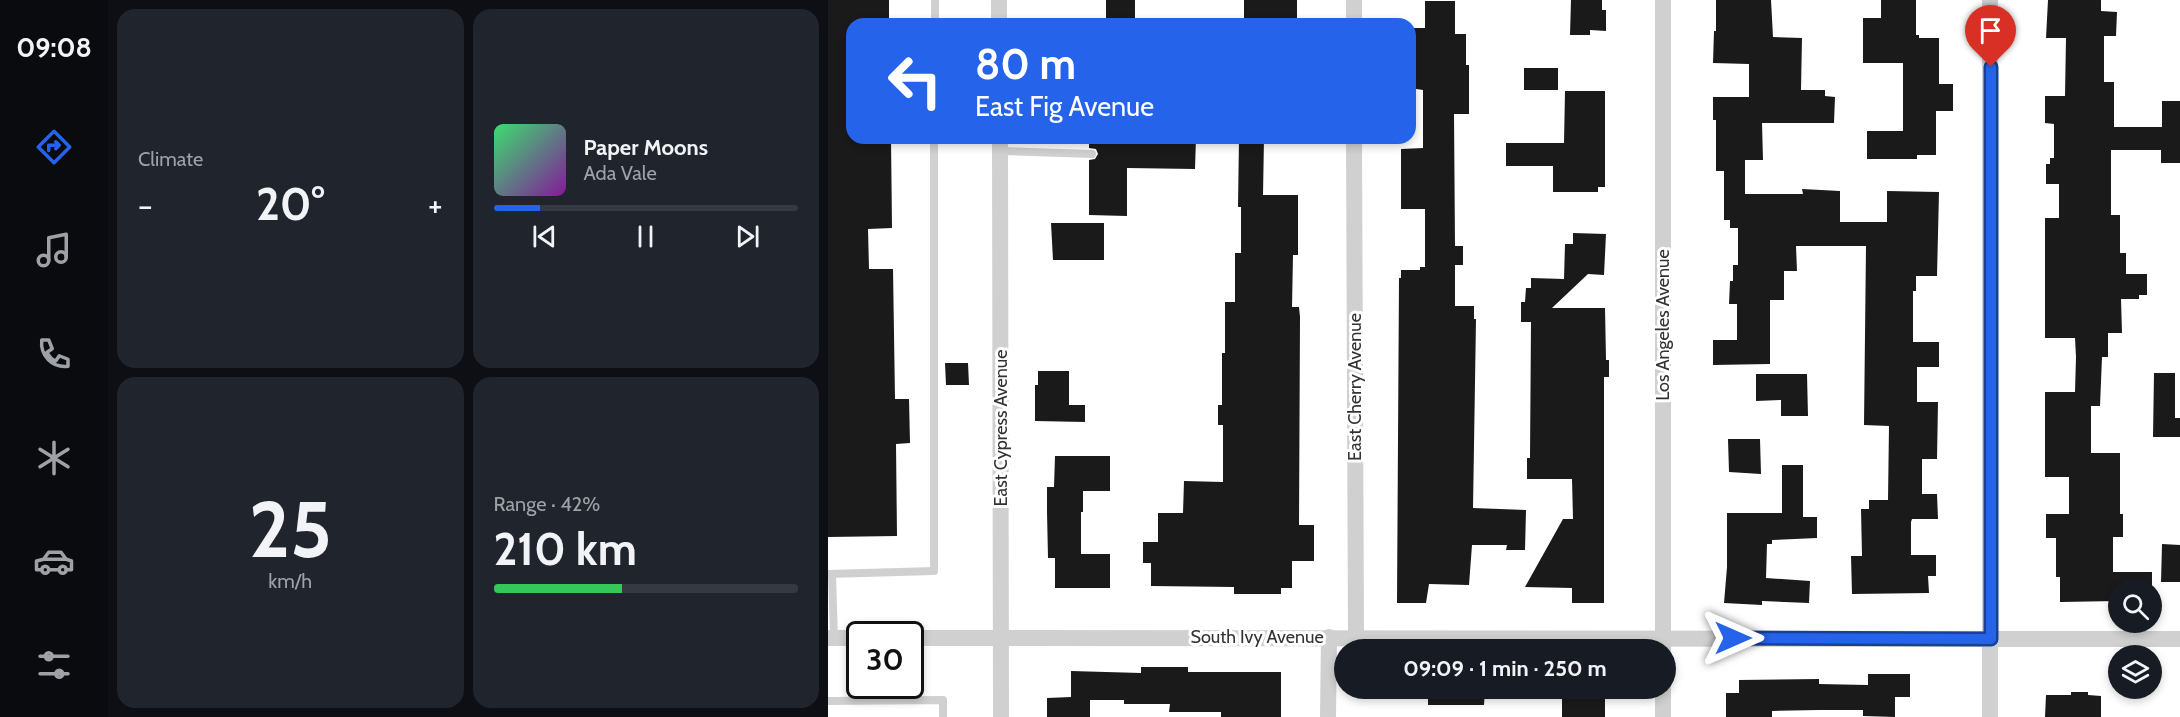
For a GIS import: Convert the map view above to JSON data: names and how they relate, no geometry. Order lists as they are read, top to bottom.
{
  "streets": {
    "street": [
      "Los Angeles Avenue",
      "East Cherry Avenue",
      "East Cypress Avenue",
      "South Ivy Avenue"
    ]
  },
  "crossings": [
    ["East Cherry Avenue", "South Ivy Avenue"],
    ["East Cypress Avenue", "South Ivy Avenue"]
  ],
  "page": {
    "tabs": "09:08",
    "tile": [
      "Climate",
      ["25", "km/h"],
      ["Range · 42%", "210 km"]
    ],
    "turn": ["80 m", "East Fig Avenue"],
    "song": ["Paper Moons", "Ada Vale"],
    "heat": ["−", "20°", "+"],
    "limit": "30",
    "trip": "09:09 · 1 min · 250 m"
  }
}
